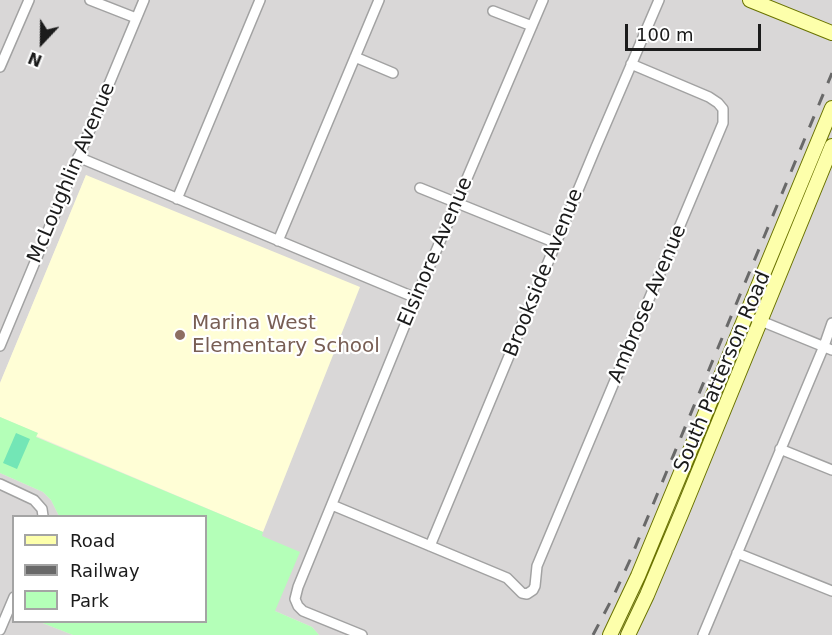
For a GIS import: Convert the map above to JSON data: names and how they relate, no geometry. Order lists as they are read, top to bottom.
{
  "streets": {
    "street": [
      "McLoughlin Avenue",
      "Elsinore Avenue",
      "Brookside Avenue",
      "Ambrose Avenue",
      "South Patterson Road"
    ]
  },
  "crossings": [
    ["Brookside Avenue", "Ambrose Avenue"]
  ],
  "places": ["Marina West Elementary School"],
  "legend": ["Road", "Railway", "Park"],
  "scale_bar": "100 m",
  "north": "bottom"
}
